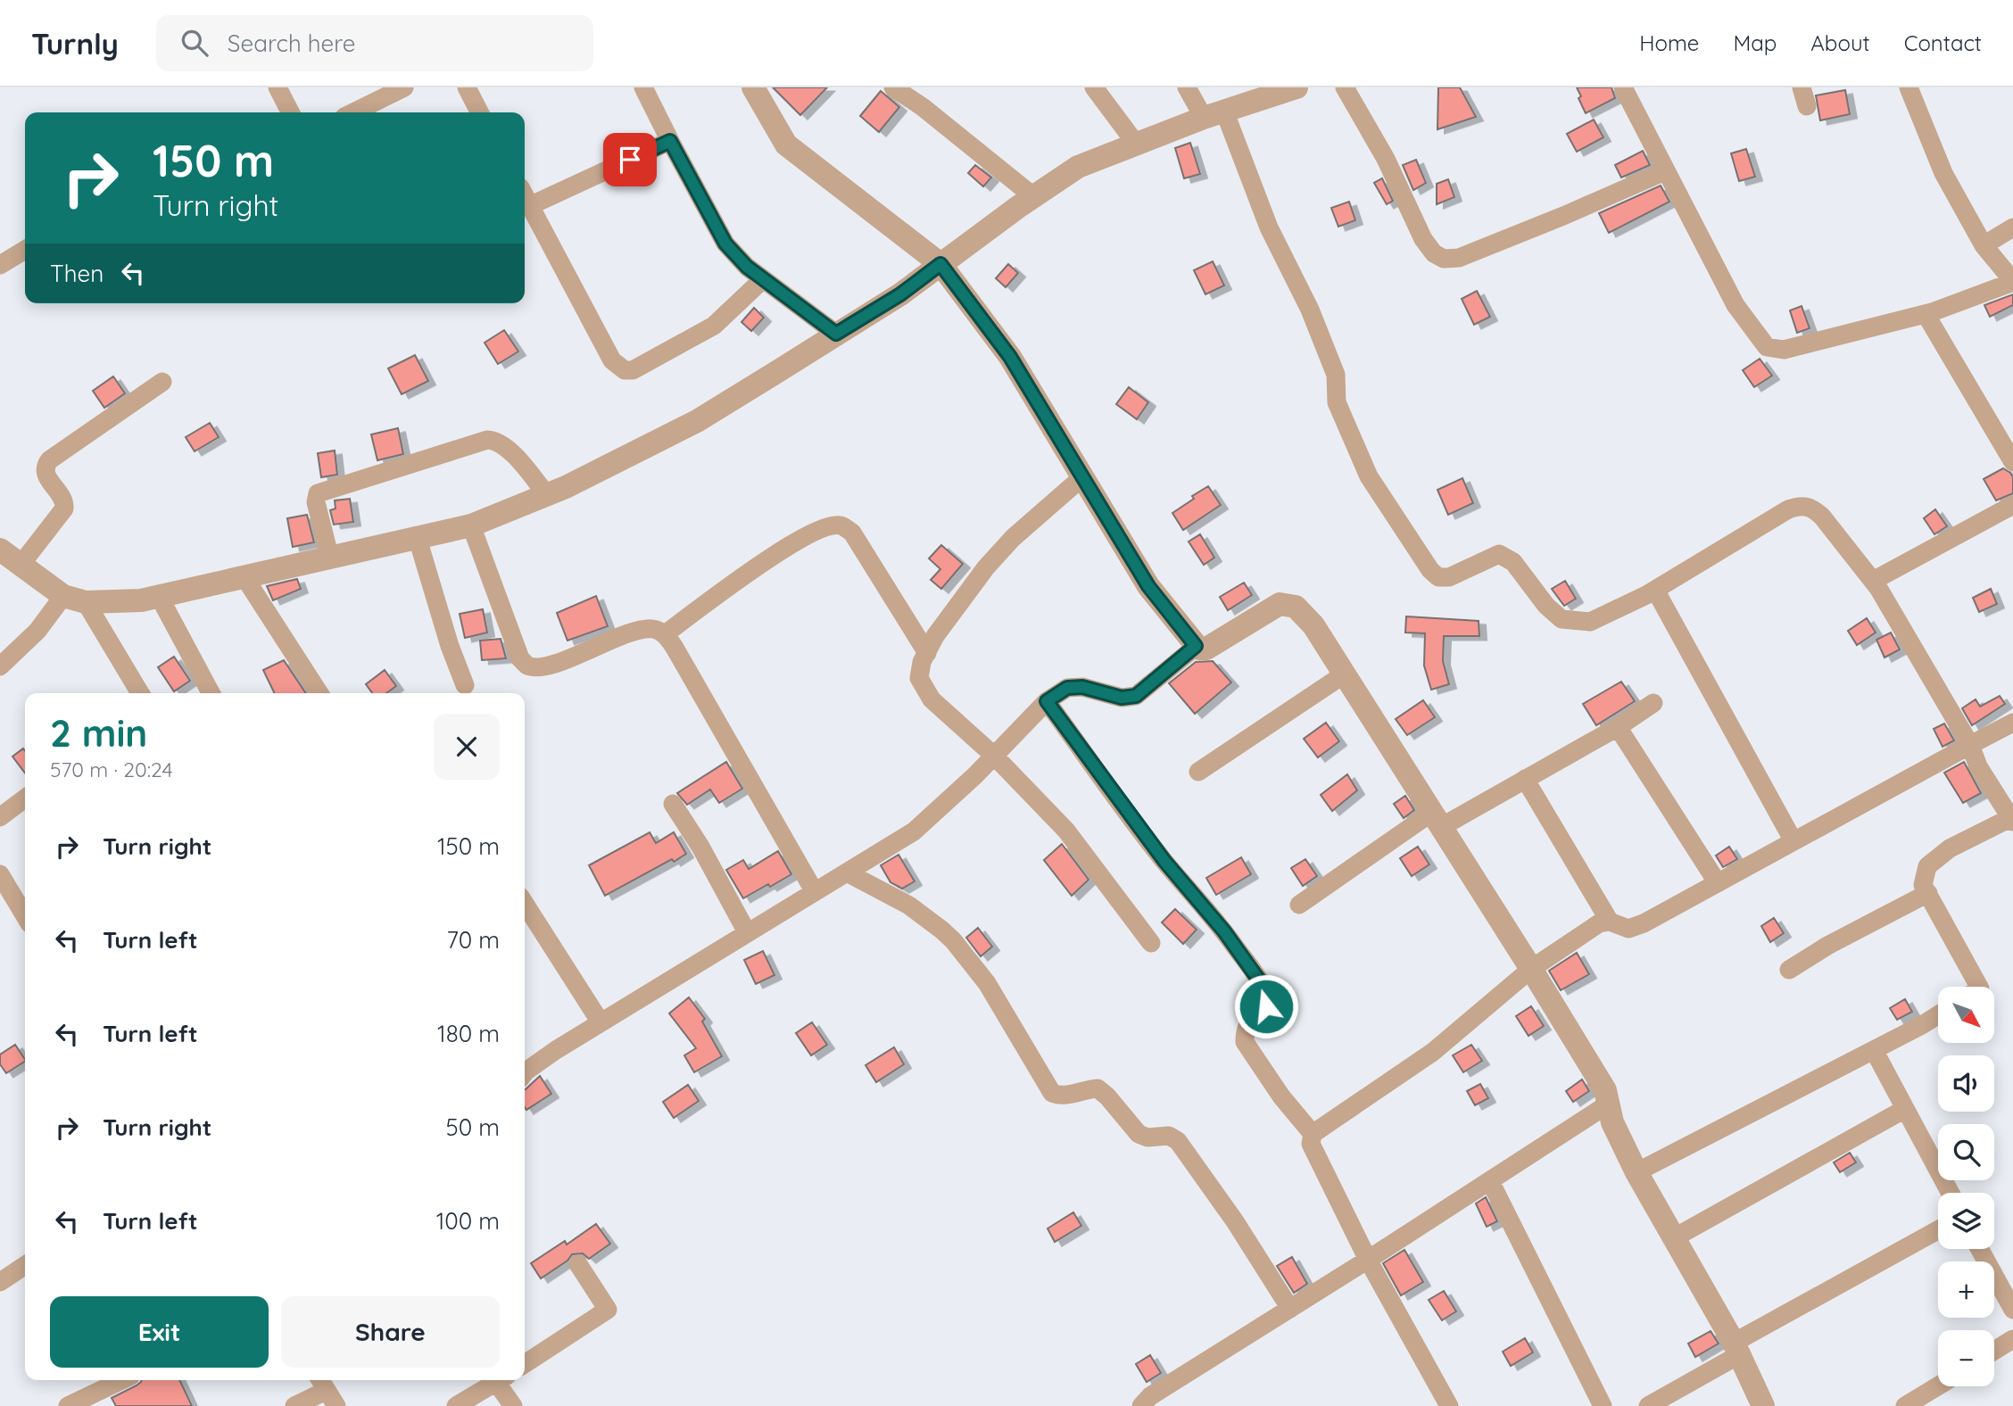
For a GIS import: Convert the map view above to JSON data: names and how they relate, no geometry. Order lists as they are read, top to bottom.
{
  "north": "bottom right",
  "page": {
    "header": "Turnly",
    "search": "Search here",
    "nav": [
      "Home",
      "Map",
      "About",
      "Contact"
    ],
    "turn": ["150 m", "Turn right"],
    "then": "Then",
    "heading": ["2 min", "570 m · 20:24"],
    "list": [
      {
        "name": "Turn right",
        "value": "150 m"
      },
      {
        "name": "Turn left",
        "value": "70 m"
      },
      {
        "name": "Turn left",
        "value": "180 m"
      },
      {
        "name": "Turn right",
        "value": "50 m"
      },
      {
        "name": "Turn left",
        "value": "100 m"
      }
    ],
    "map_buttons": ["+", "−"],
    "buttons": ["Exit", "Share"]
  }
}
